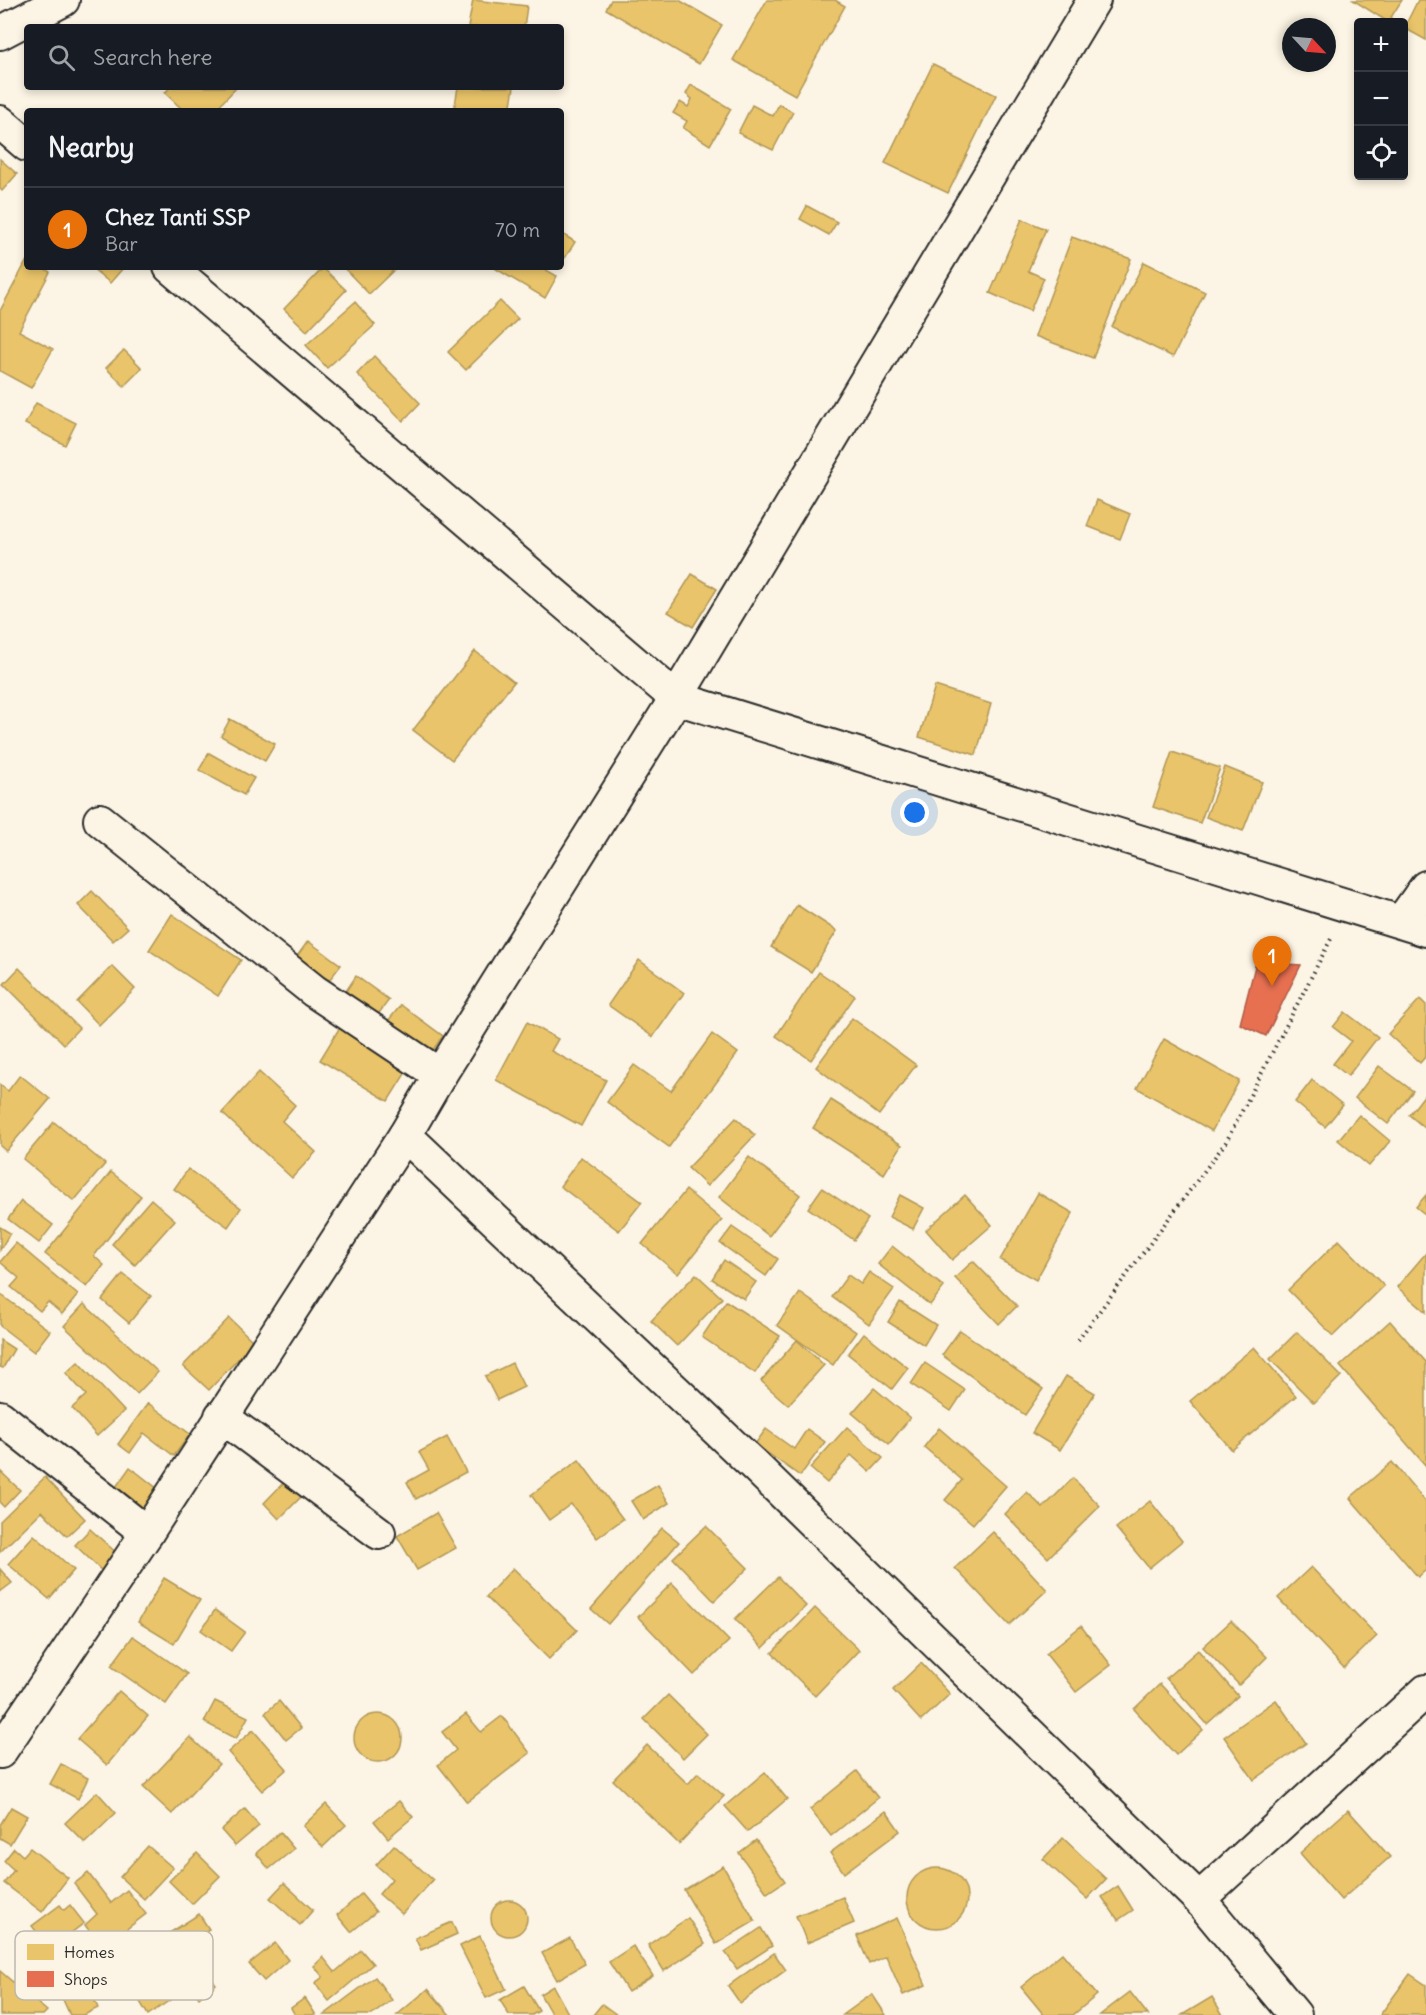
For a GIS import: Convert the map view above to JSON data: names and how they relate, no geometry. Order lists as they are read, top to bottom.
{
  "legend": ["Homes", "Shops"],
  "north": "bottom right",
  "page": {
    "map_buttons": ["+", "−"],
    "search": "Search here",
    "heading": "Nearby",
    "list": [
      {
        "mark": "1",
        "name": "Chez Tanti SSP",
        "note": "Bar",
        "value": "70 m"
      }
    ],
    "pins": "1"
  }
}
